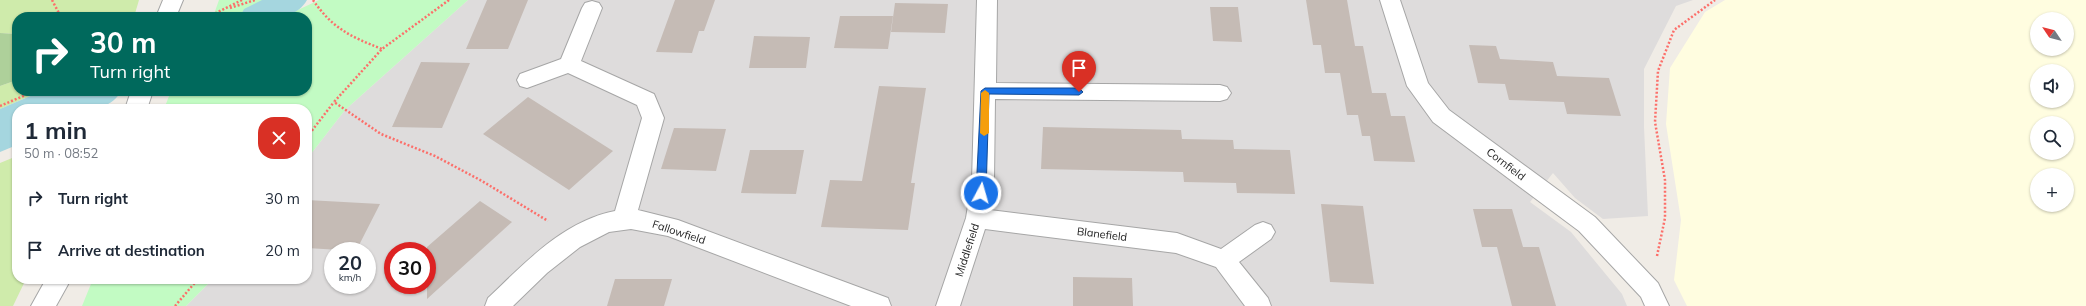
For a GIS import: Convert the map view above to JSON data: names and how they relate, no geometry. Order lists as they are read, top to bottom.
{
  "streets": {
    "street": [
      "Cornfield",
      "Fallowfield",
      "Blanefield",
      "Middlefield"
    ]
  },
  "crossings": [
    ["Blanefield", "Middlefield"]
  ],
  "north": "top left",
  "page": {
    "map_buttons": "+",
    "turn": ["30 m", "Turn right"],
    "heading": ["1 min", "50 m · 08:52"],
    "list": [
      {
        "name": "Turn right",
        "value": "30 m"
      },
      {
        "name": "Arrive at destination",
        "value": "20 m"
      }
    ],
    "speed": "20 km/h",
    "limit": "30"
  }
}
